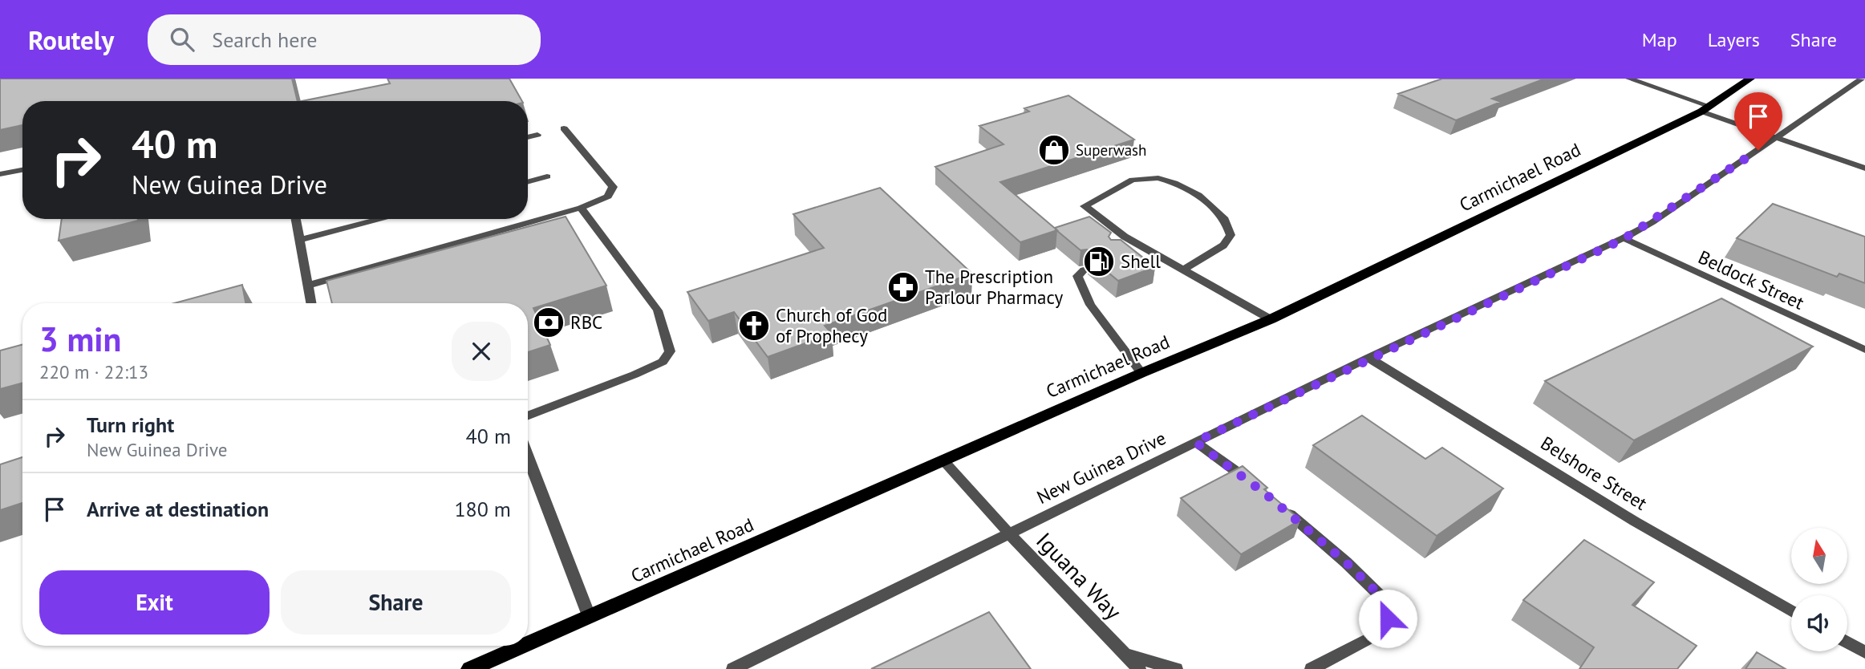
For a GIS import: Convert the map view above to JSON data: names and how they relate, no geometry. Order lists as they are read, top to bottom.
{
  "streets": {
    "main road": ["Carmichael Road"],
    "street": [
      "Beldock Street",
      "New Guinea Drive",
      "Belshore Street",
      "Iguana Way"
    ]
  },
  "crossings": [
    ["Carmichael Road", "Iguana Way"],
    ["Beldock Street", "New Guinea Drive"],
    ["New Guinea Drive", "Belshore Street"],
    ["New Guinea Drive", "Iguana Way"]
  ],
  "places": {
    "shop": ["Superwash"],
    "fuel station": ["Shell"],
    "pharmacy": ["The Prescription Parlour Pharmacy"],
    "bank": ["RBC"],
    "church": ["Church of God of Prophecy"]
  },
  "north": "top",
  "page": {
    "header": "Routely",
    "search": "Search here",
    "nav": ["Map", "Layers", "Share"],
    "turn": ["40 m", "New Guinea Drive"],
    "heading": ["3 min", "220 m · 22:13"],
    "list": [
      {
        "name": "Turn right",
        "note": "New Guinea Drive",
        "value": "40 m"
      },
      {
        "name": "Arrive at destination",
        "value": "180 m"
      }
    ],
    "buttons": ["Exit", "Share"]
  }
}
